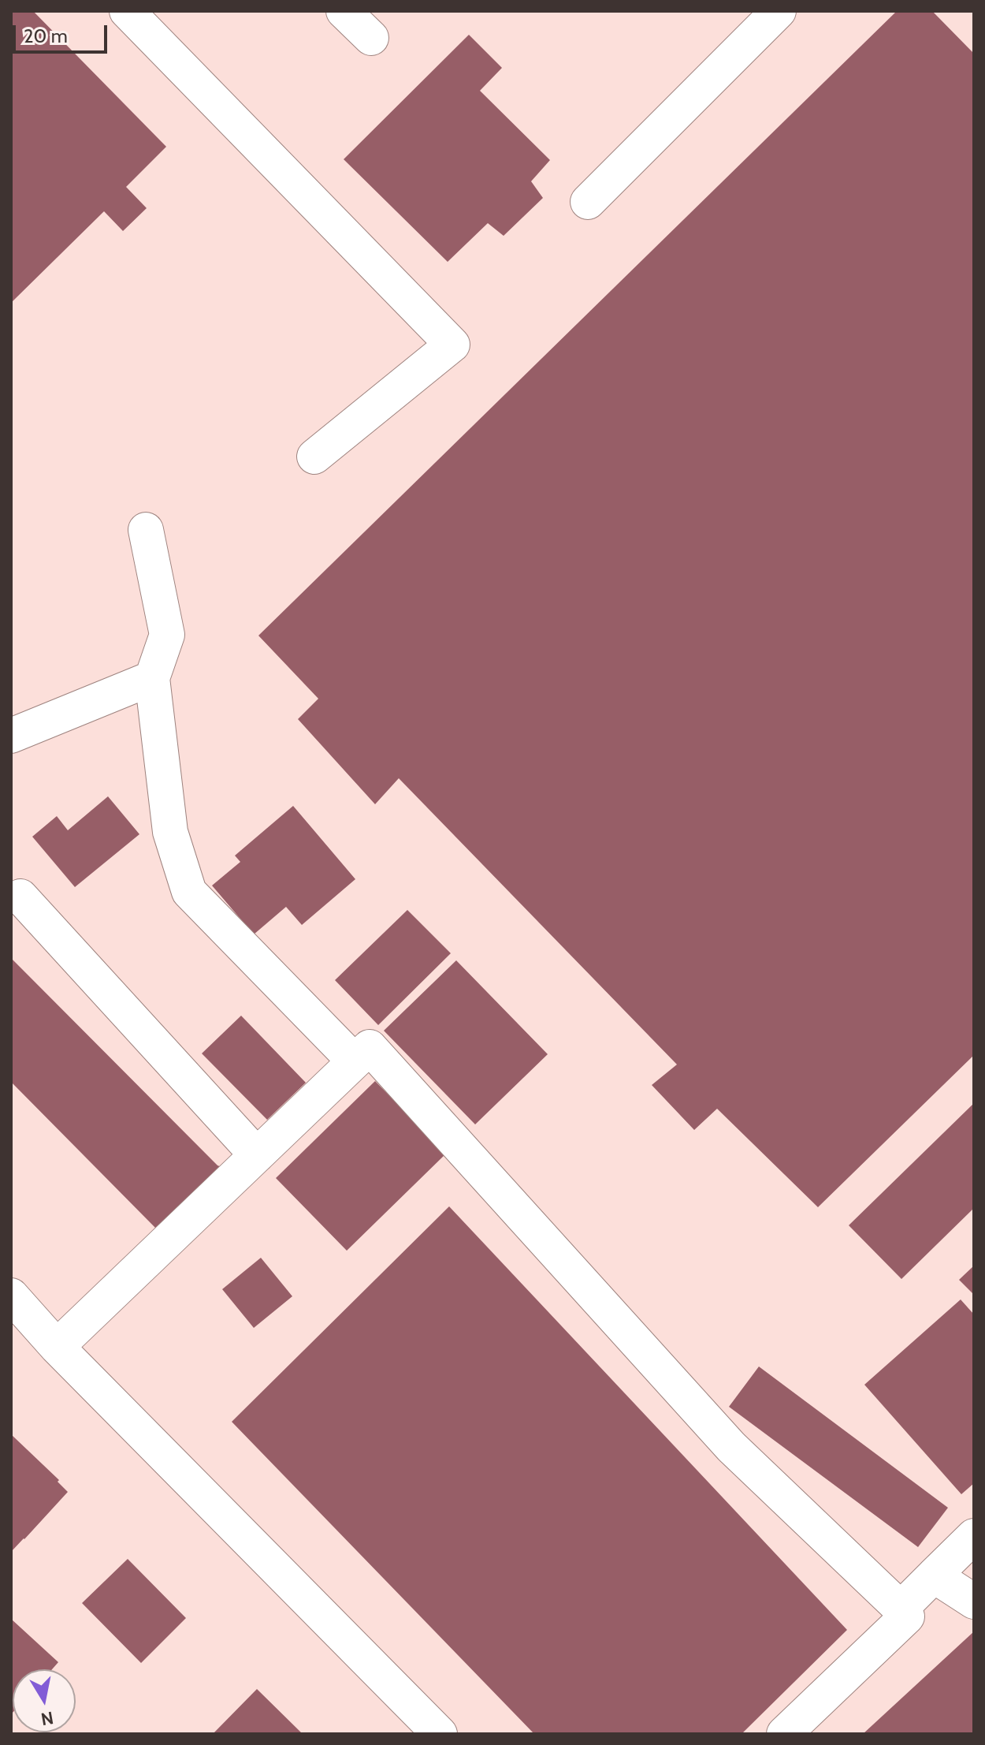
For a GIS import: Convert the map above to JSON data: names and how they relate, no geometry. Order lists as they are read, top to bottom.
{
  "scale_bar": "20 m",
  "north": "bottom"
}
